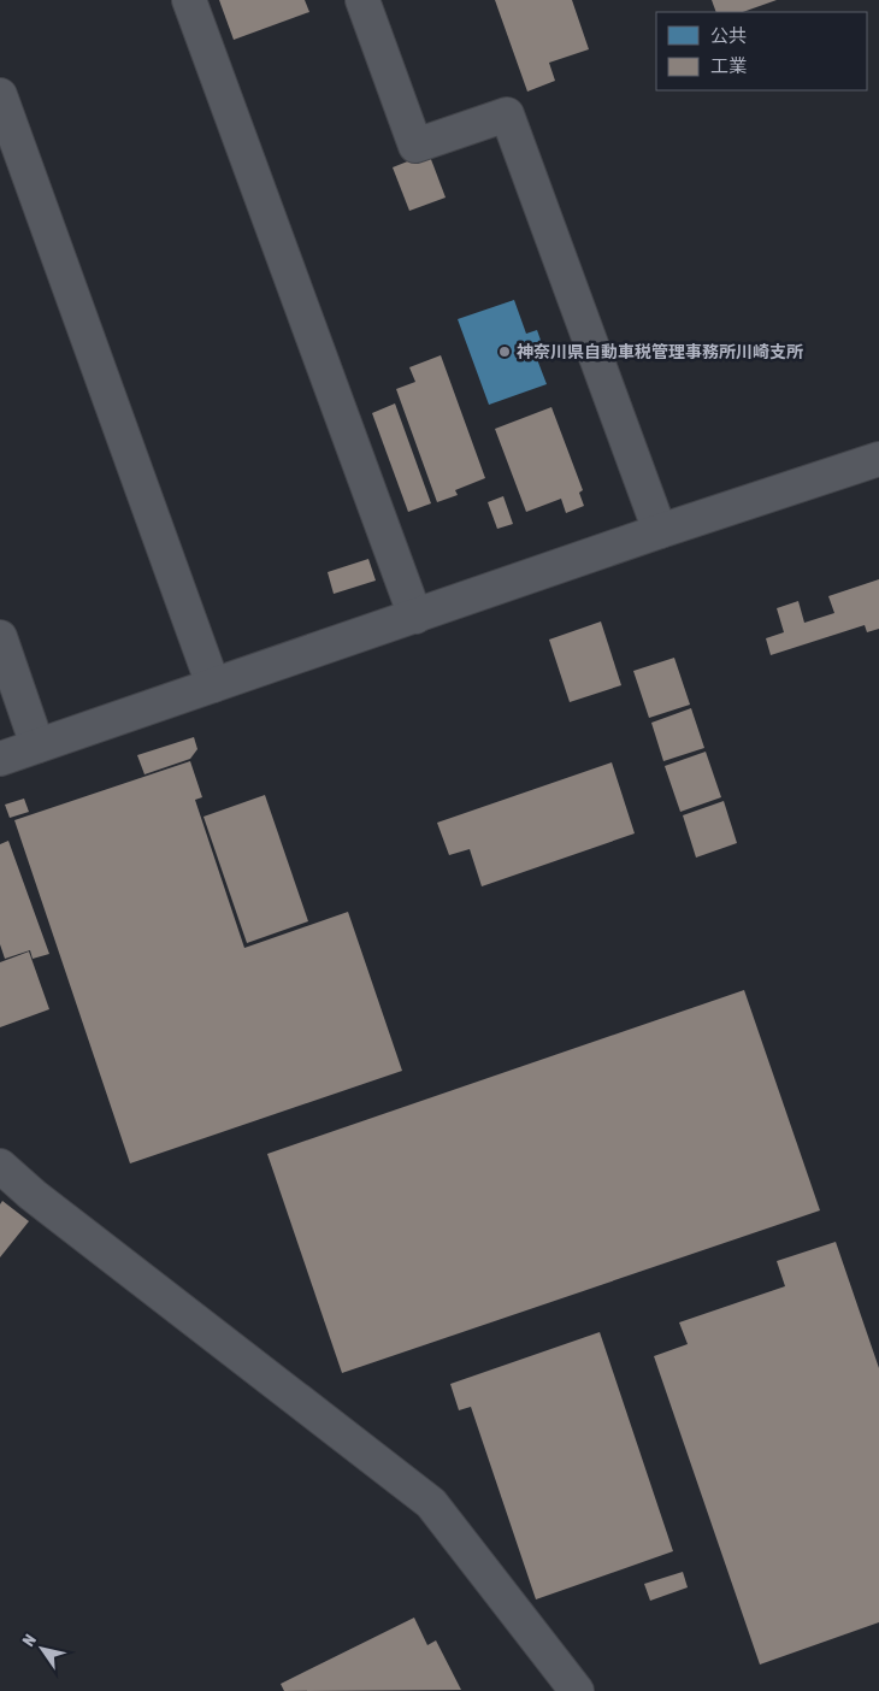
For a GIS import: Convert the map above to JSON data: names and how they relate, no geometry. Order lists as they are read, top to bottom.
{
  "places": ["神奈川県自動車税管理事務所川崎支所"],
  "legend": ["公共", "工業"],
  "north": "top left"
}
